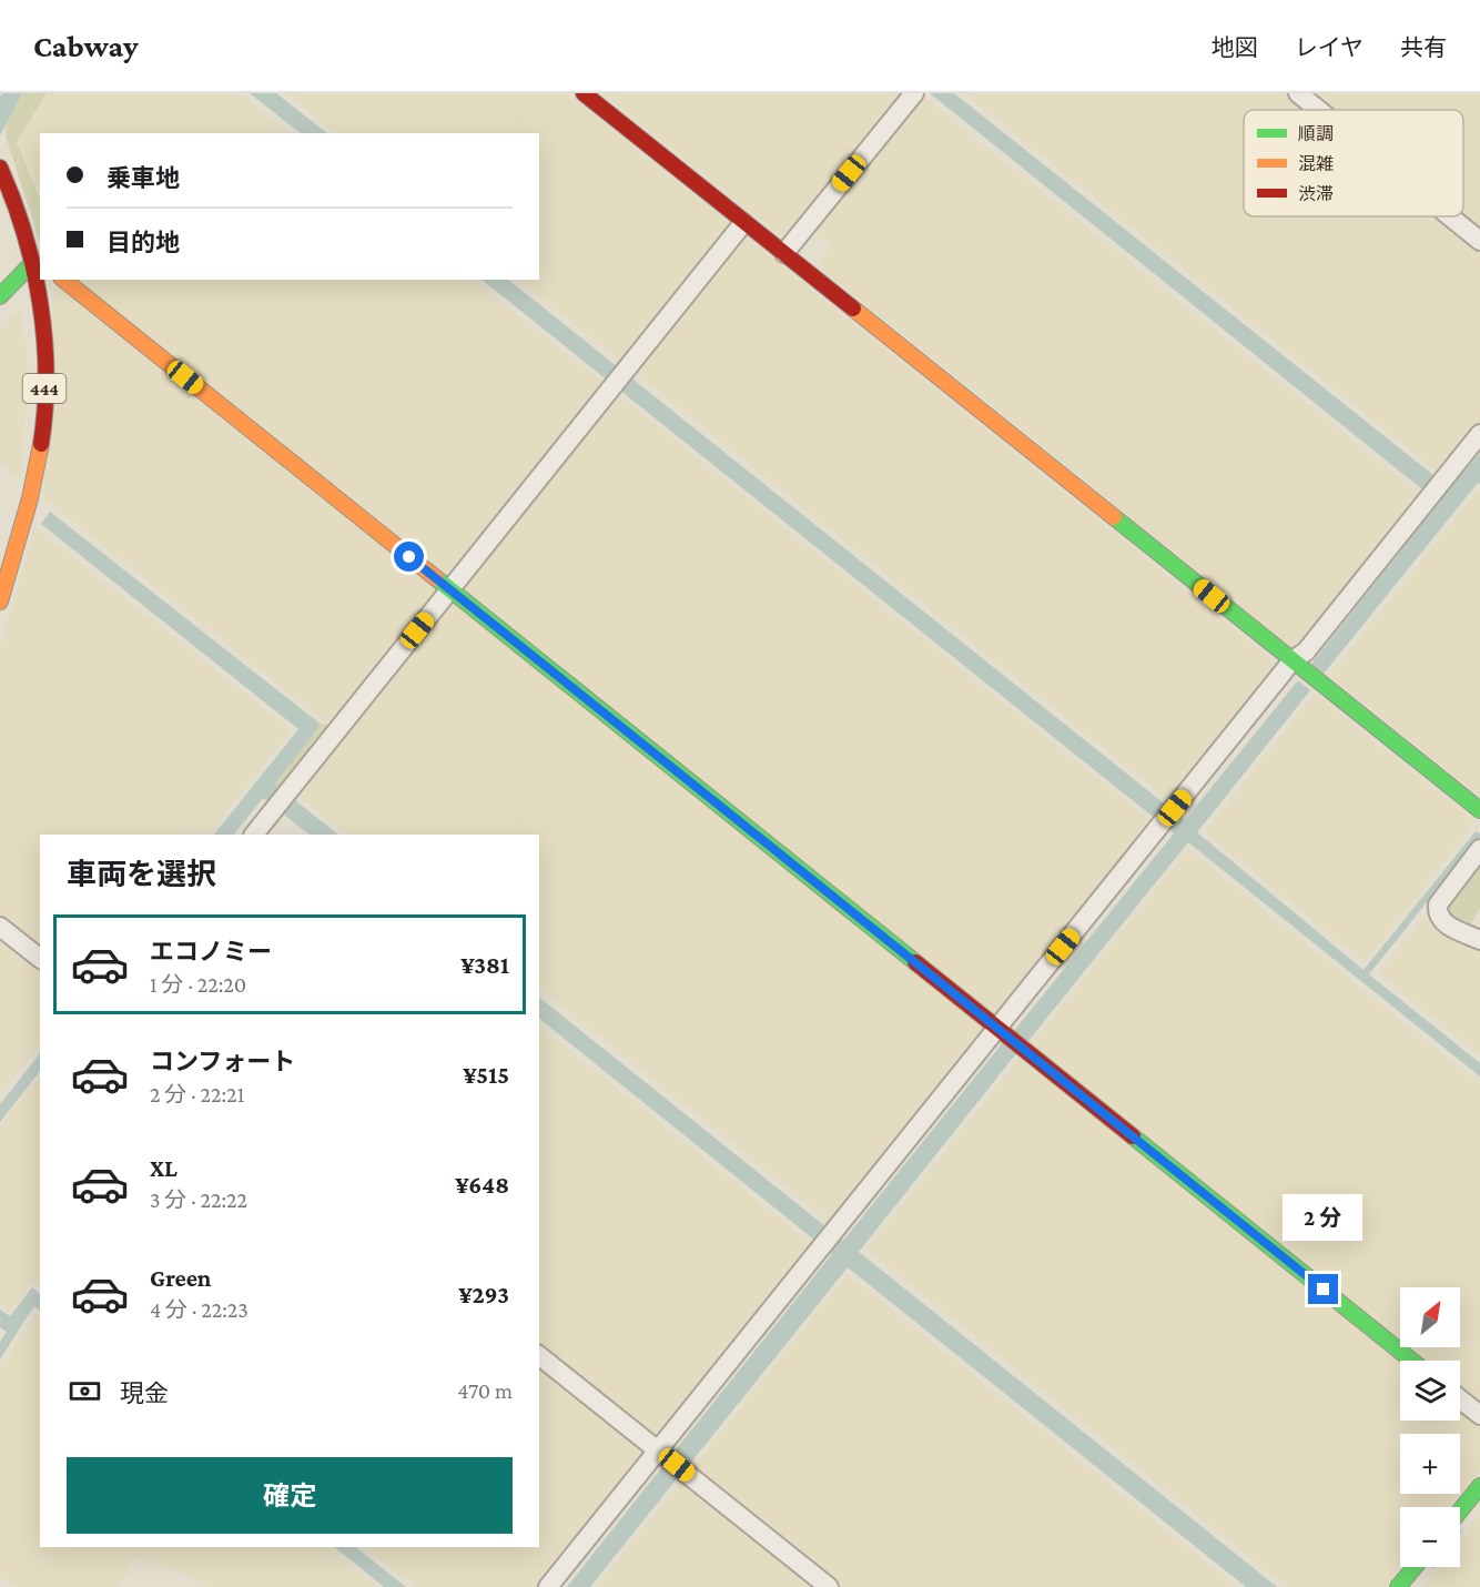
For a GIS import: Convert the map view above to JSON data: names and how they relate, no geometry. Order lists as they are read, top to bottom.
{
  "streets": {
    "main road": ["444"]
  },
  "legend": ["順調", "混雑", "渋滞"],
  "north": "top right",
  "page": {
    "header": "Cabway",
    "nav": ["地図", "レイヤ", "共有"],
    "banner": ["乗車地", "目的地"],
    "heading": "車両を選択",
    "list": [
      {
        "name": "エコノミー",
        "note": "1 分 · 22:20",
        "value": "¥381"
      },
      {
        "name": "コンフォート",
        "note": "2 分 · 22:21",
        "value": "¥515"
      },
      {
        "name": "XL",
        "note": "3 分 · 22:22",
        "value": "¥648"
      },
      {
        "name": "Green",
        "note": "4 分 · 22:23",
        "value": "¥293"
      }
    ],
    "bubble": "2 分",
    "map_buttons": ["+", "−"],
    "pay": ["現金", "470 m"],
    "buttons": "確定"
  }
}
